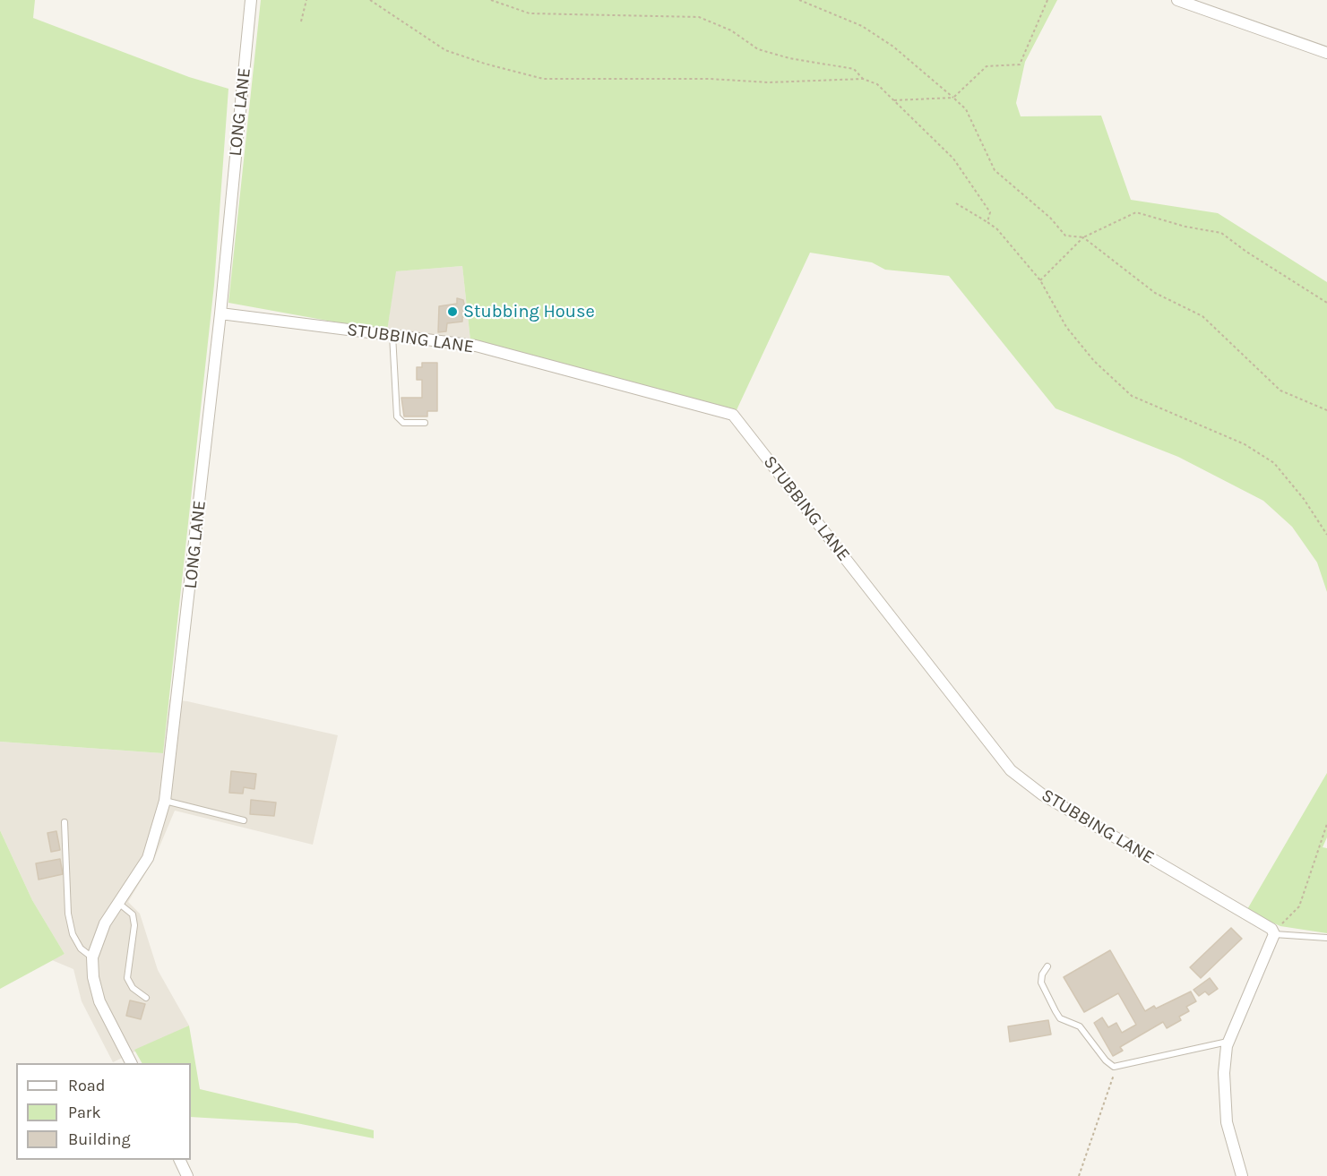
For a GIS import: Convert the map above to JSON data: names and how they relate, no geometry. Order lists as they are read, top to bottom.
{
  "streets": {
    "street": ["LONG LANE", "STUBBING LANE"]
  },
  "crossings": [
    ["LONG LANE", "STUBBING LANE"]
  ],
  "places": ["Stubbing House"],
  "legend": ["Road", "Park", "Building"]
}
